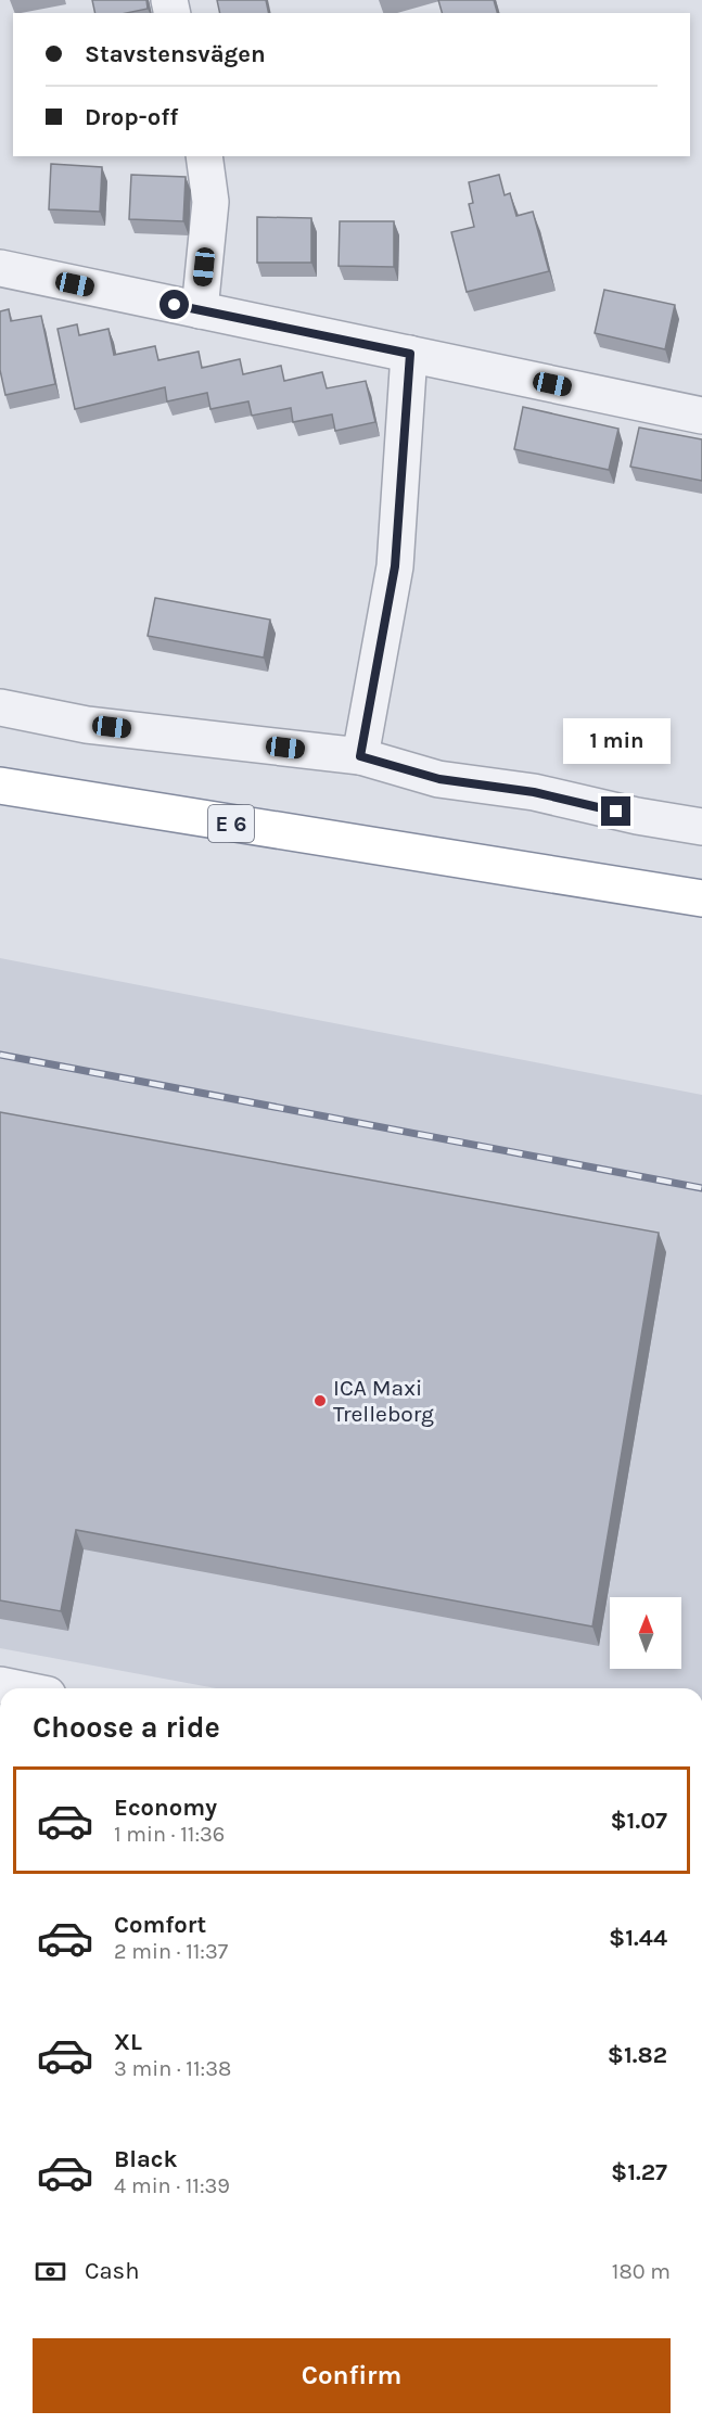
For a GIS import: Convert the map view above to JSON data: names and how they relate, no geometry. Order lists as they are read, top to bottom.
{
  "streets": {
    "highway": ["E 6"]
  },
  "places": ["ICA Maxi Trelleborg"],
  "north": "top",
  "page": {
    "banner": ["Stavstensvägen", "Drop-off"],
    "bubble": "1 min",
    "heading": "Choose a ride",
    "list": [
      {
        "name": "Economy",
        "note": "1 min · 11:36",
        "value": "$1.07"
      },
      {
        "name": "Comfort",
        "note": "2 min · 11:37",
        "value": "$1.44"
      },
      {
        "name": "XL",
        "note": "3 min · 11:38",
        "value": "$1.82"
      },
      {
        "name": "Black",
        "note": "4 min · 11:39",
        "value": "$1.27"
      }
    ],
    "pay": ["Cash", "180 m"],
    "buttons": "Confirm"
  }
}
